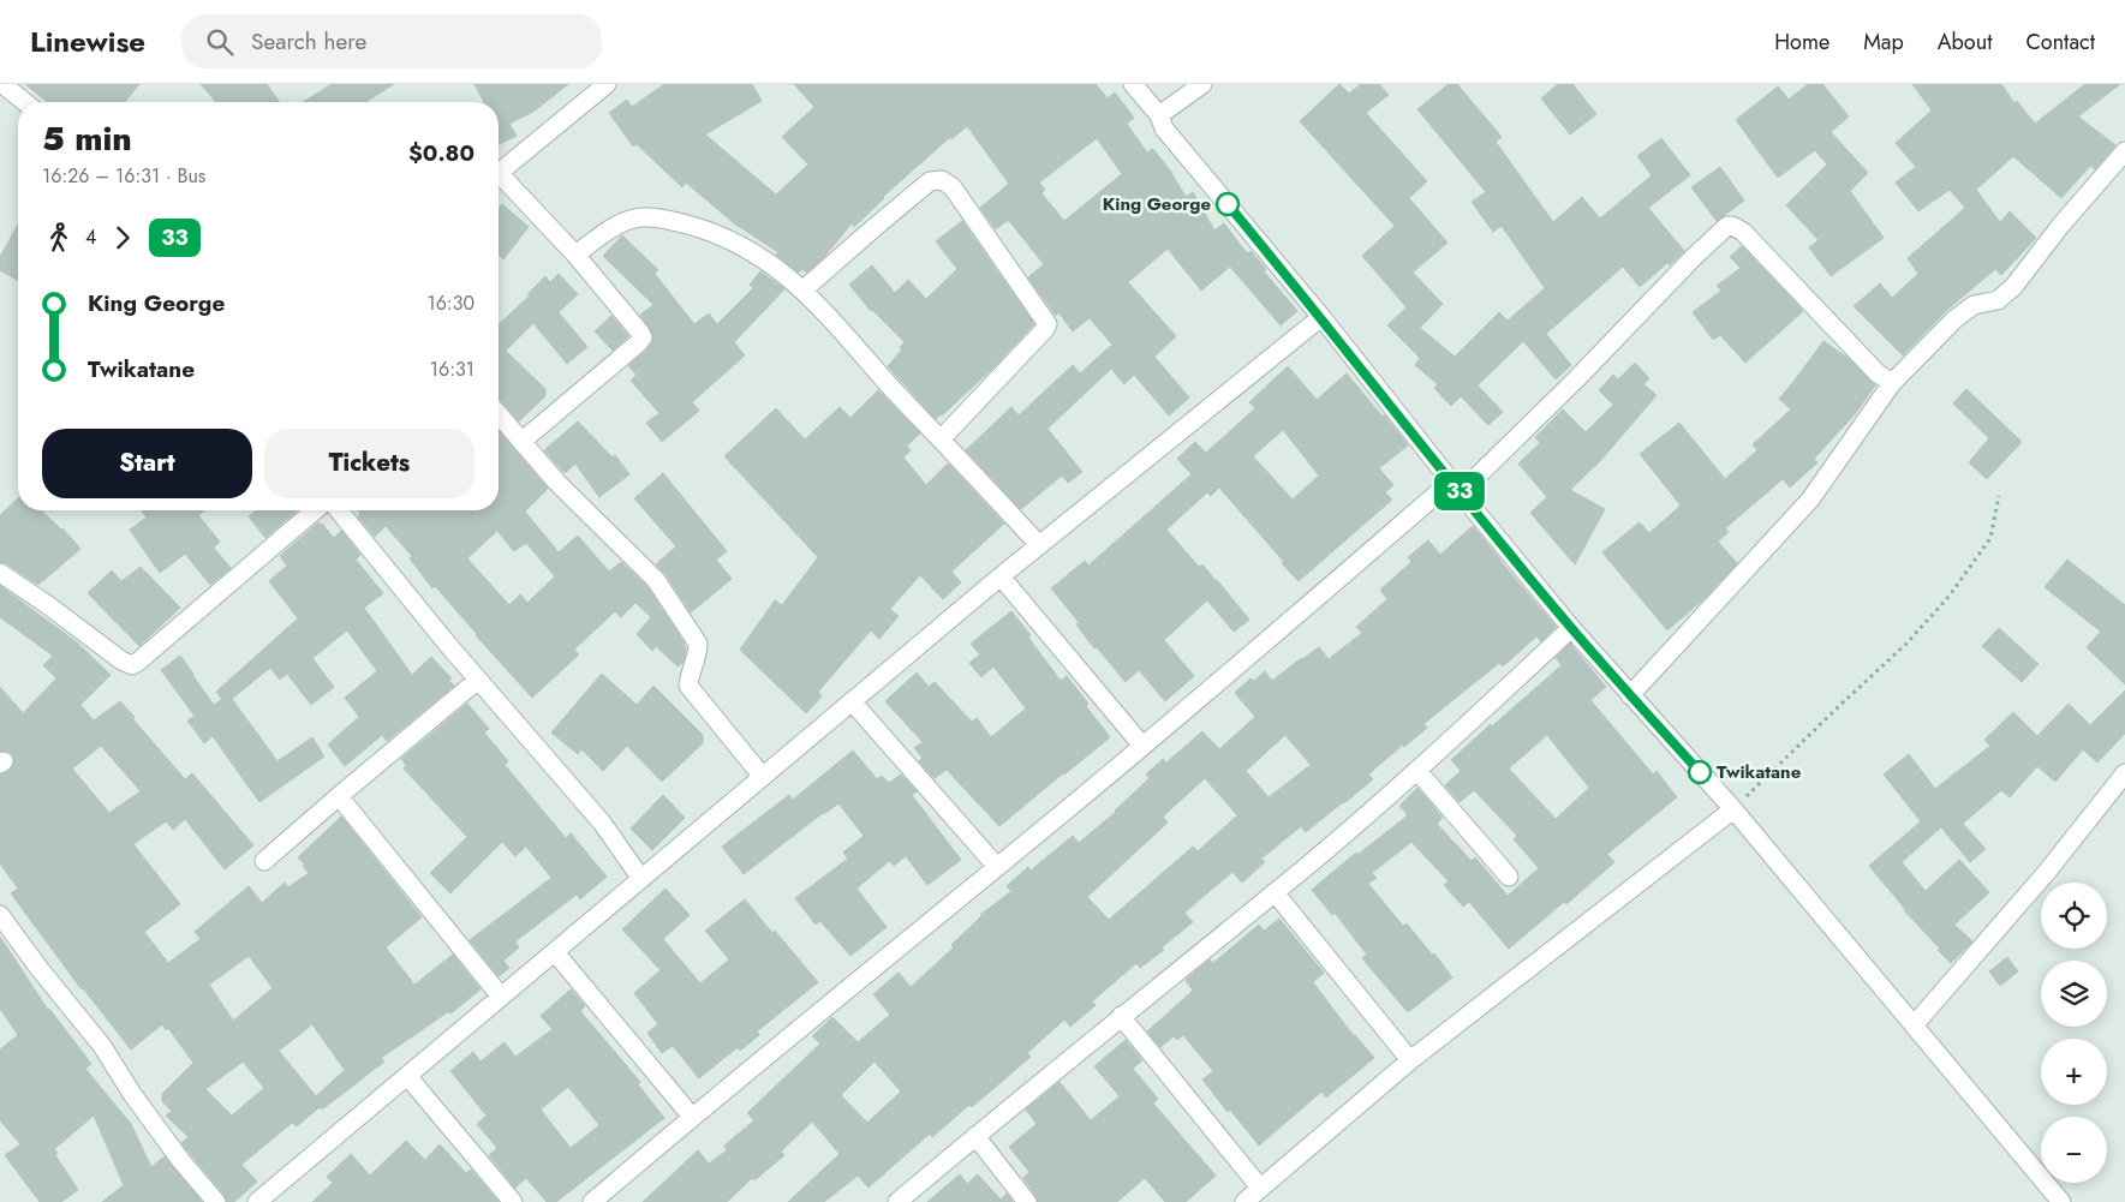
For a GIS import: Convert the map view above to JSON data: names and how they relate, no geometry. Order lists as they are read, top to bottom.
{
  "places": ["King George", "Twikatane"],
  "lines": ["bus line 33"],
  "page": {
    "header": "Linewise",
    "search": "Search here",
    "nav": [
      "Home",
      "Map",
      "About",
      "Contact"
    ],
    "on_map": "33",
    "heading": ["5 min", "16:26 – 16:31 · Bus", "$0.80"],
    "legs": ["4", "33"],
    "list": [
      {
        "name": "King George",
        "value": "16:30"
      },
      {
        "name": "Twikatane",
        "value": "16:31"
      }
    ],
    "buttons": ["Start", "Tickets"],
    "map_buttons": ["+", "−"]
  }
}
